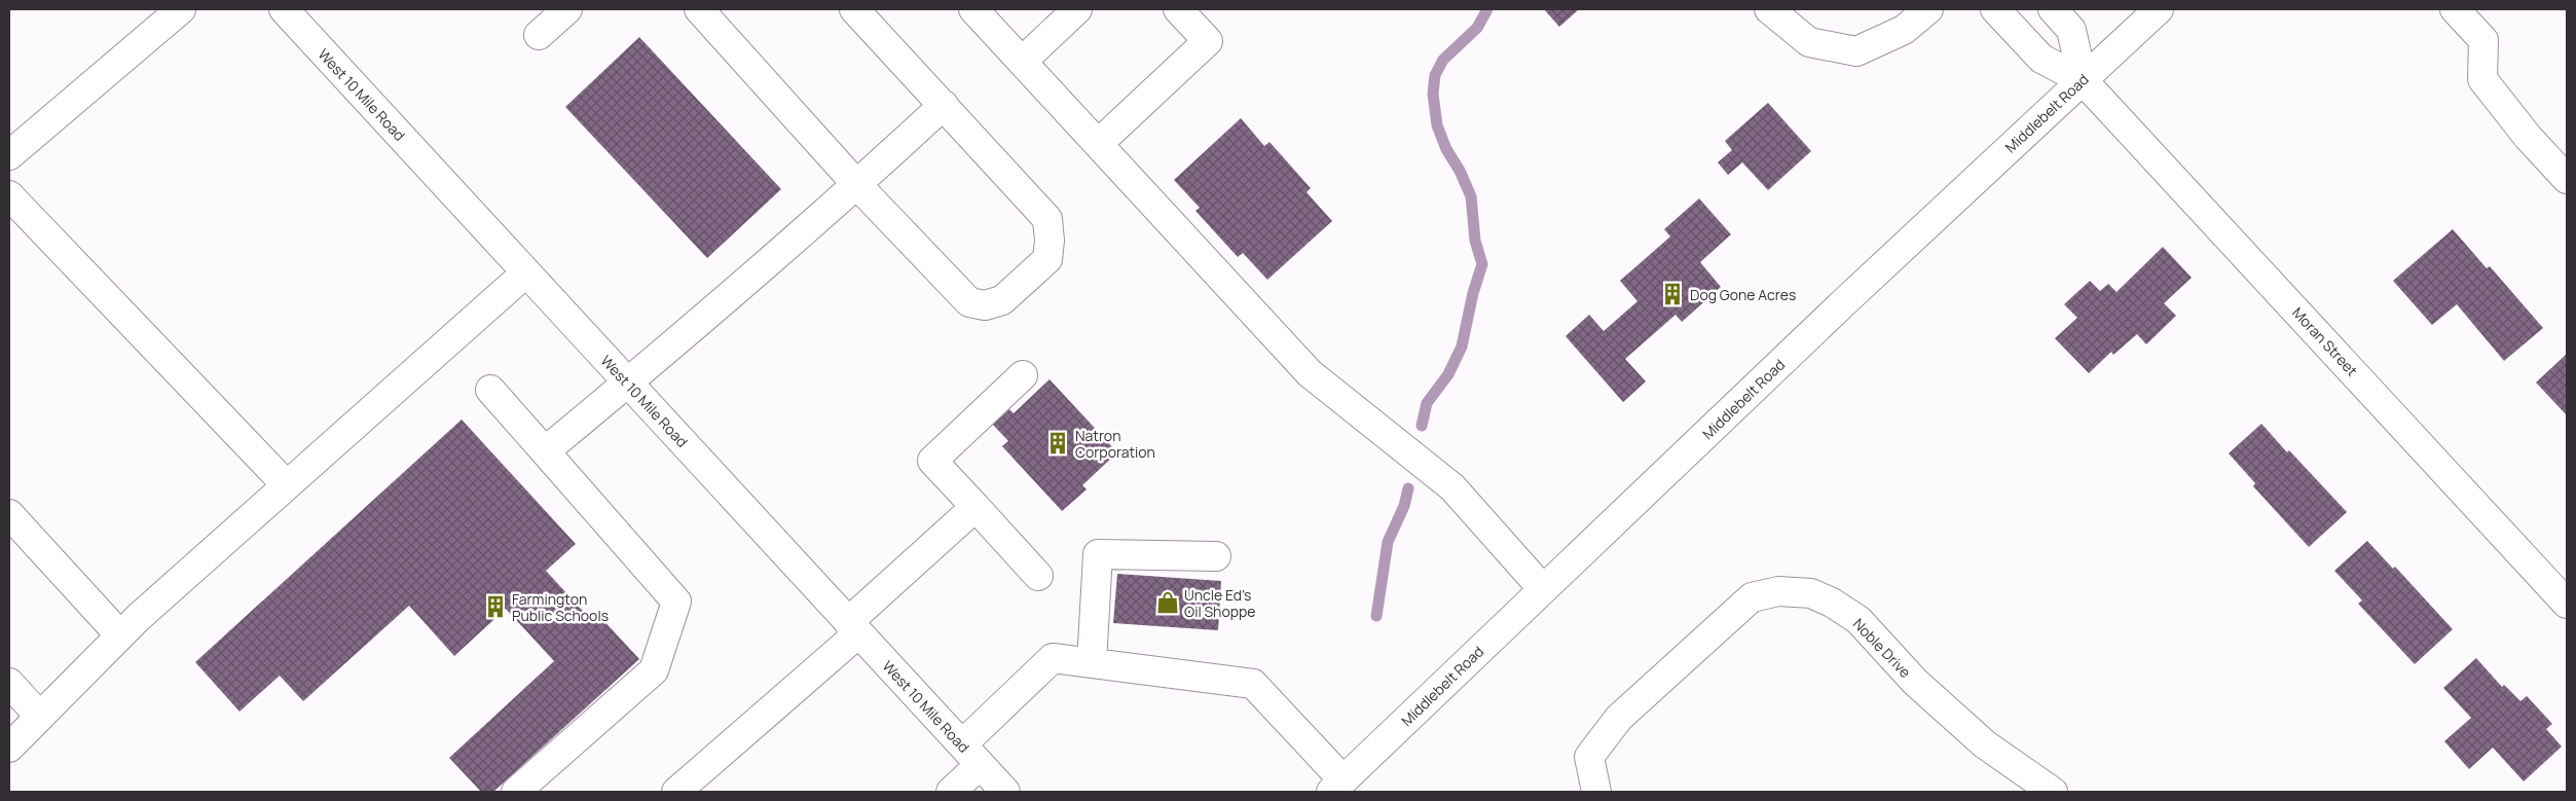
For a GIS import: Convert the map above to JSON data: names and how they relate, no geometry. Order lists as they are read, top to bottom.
{
  "streets": {
    "street": [
      "West 10 Mile Road",
      "Middlebelt Road",
      "Moran Street",
      "Noble Drive"
    ]
  },
  "crossings": [
    ["Middlebelt Road", "Moran Street"]
  ],
  "places": {
    "building": ["Dog Gone Acres", "Natron Corporation", "Farmington Public Schools"],
    "shop": ["Uncle Ed's Oil Shoppe"]
  }
}
